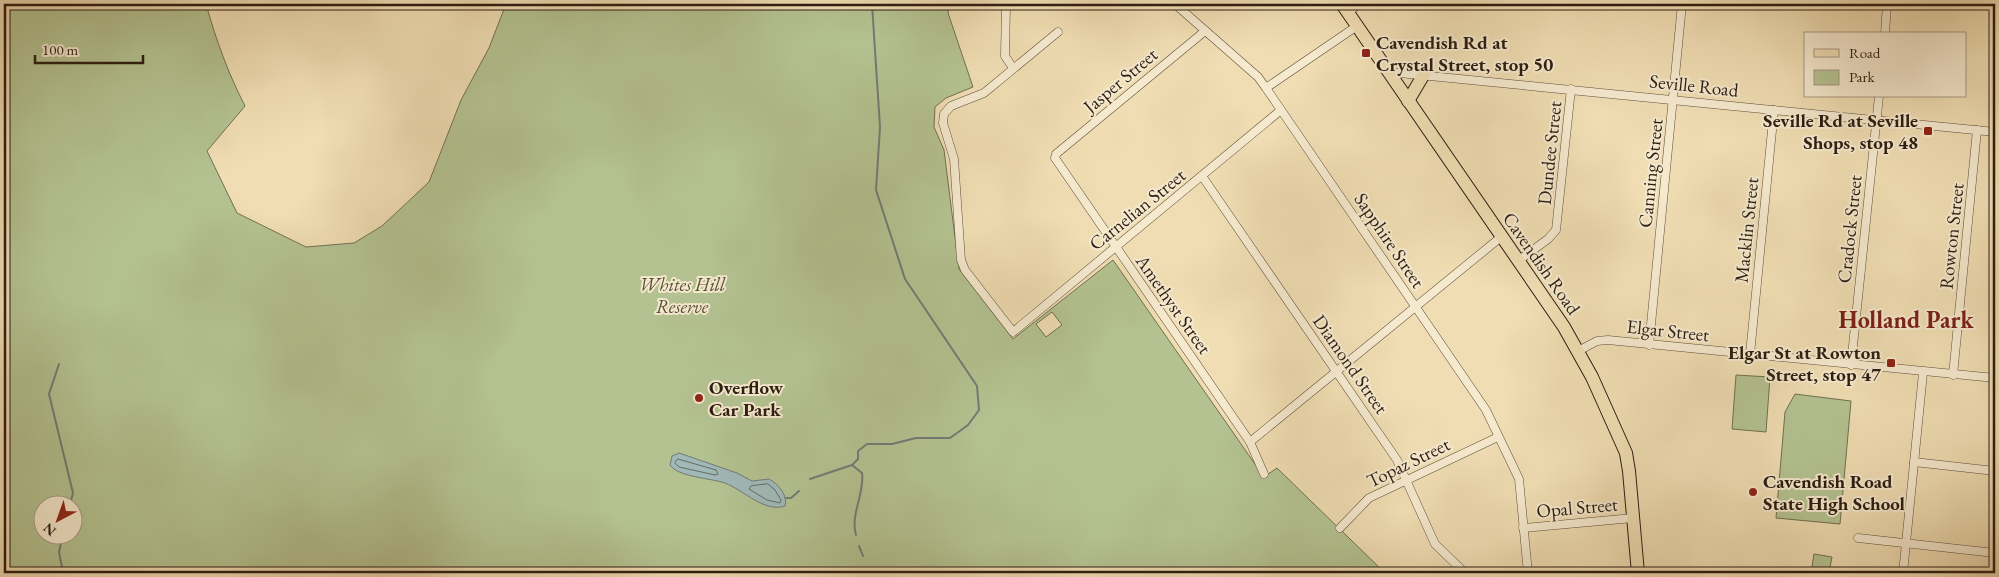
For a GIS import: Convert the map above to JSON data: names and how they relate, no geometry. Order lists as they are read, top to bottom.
{
  "streets": {
    "main road": ["Cavendish Road"],
    "street": [
      "Jasper Street",
      "Seville Road",
      "Dundee Street",
      "Canning Street",
      "Carnelian Street",
      "Cradock Street",
      "Macklin Street",
      "Rowton Street",
      "Sapphire Street",
      "Amethyst Street",
      "Elgar Street",
      "Diamond Street",
      "Topaz Street",
      "Opal Street"
    ]
  },
  "crossings": [
    ["Jasper Street", "Sapphire Street"],
    ["Jasper Street", "Amethyst Street"],
    ["Seville Road", "Dundee Street"],
    ["Seville Road", "Canning Street"],
    ["Seville Road", "Cradock Street"],
    ["Seville Road", "Macklin Street"],
    ["Seville Road", "Rowton Street"],
    ["Seville Road", "Cavendish Road"],
    ["Dundee Street", "Cavendish Road"],
    ["Canning Street", "Elgar Street"],
    ["Carnelian Street", "Sapphire Street"],
    ["Carnelian Street", "Amethyst Street"],
    ["Carnelian Street", "Diamond Street"],
    ["Cradock Street", "Elgar Street"],
    ["Macklin Street", "Elgar Street"],
    ["Rowton Street", "Elgar Street"],
    ["Sapphire Street", "Topaz Street"],
    ["Sapphire Street", "Opal Street"],
    ["Cavendish Road", "Elgar Street"],
    ["Cavendish Road", "Opal Street"],
    ["Diamond Street", "Topaz Street"]
  ],
  "districts": ["Holland Park"],
  "parks": ["Whites Hill Reserve"],
  "places": {
    "transit": ["Cavendish Rd at Crystal Street, stop 50", "Seville Rd at Seville Shops, stop 48", "Elgar St at Rowton Street, stop 47"],
    "other": ["Overflow Car Park", "Cavendish Road State High School"]
  },
  "legend": ["Road", "Park"],
  "scale_bar": "100 m",
  "north": "bottom left"
}
